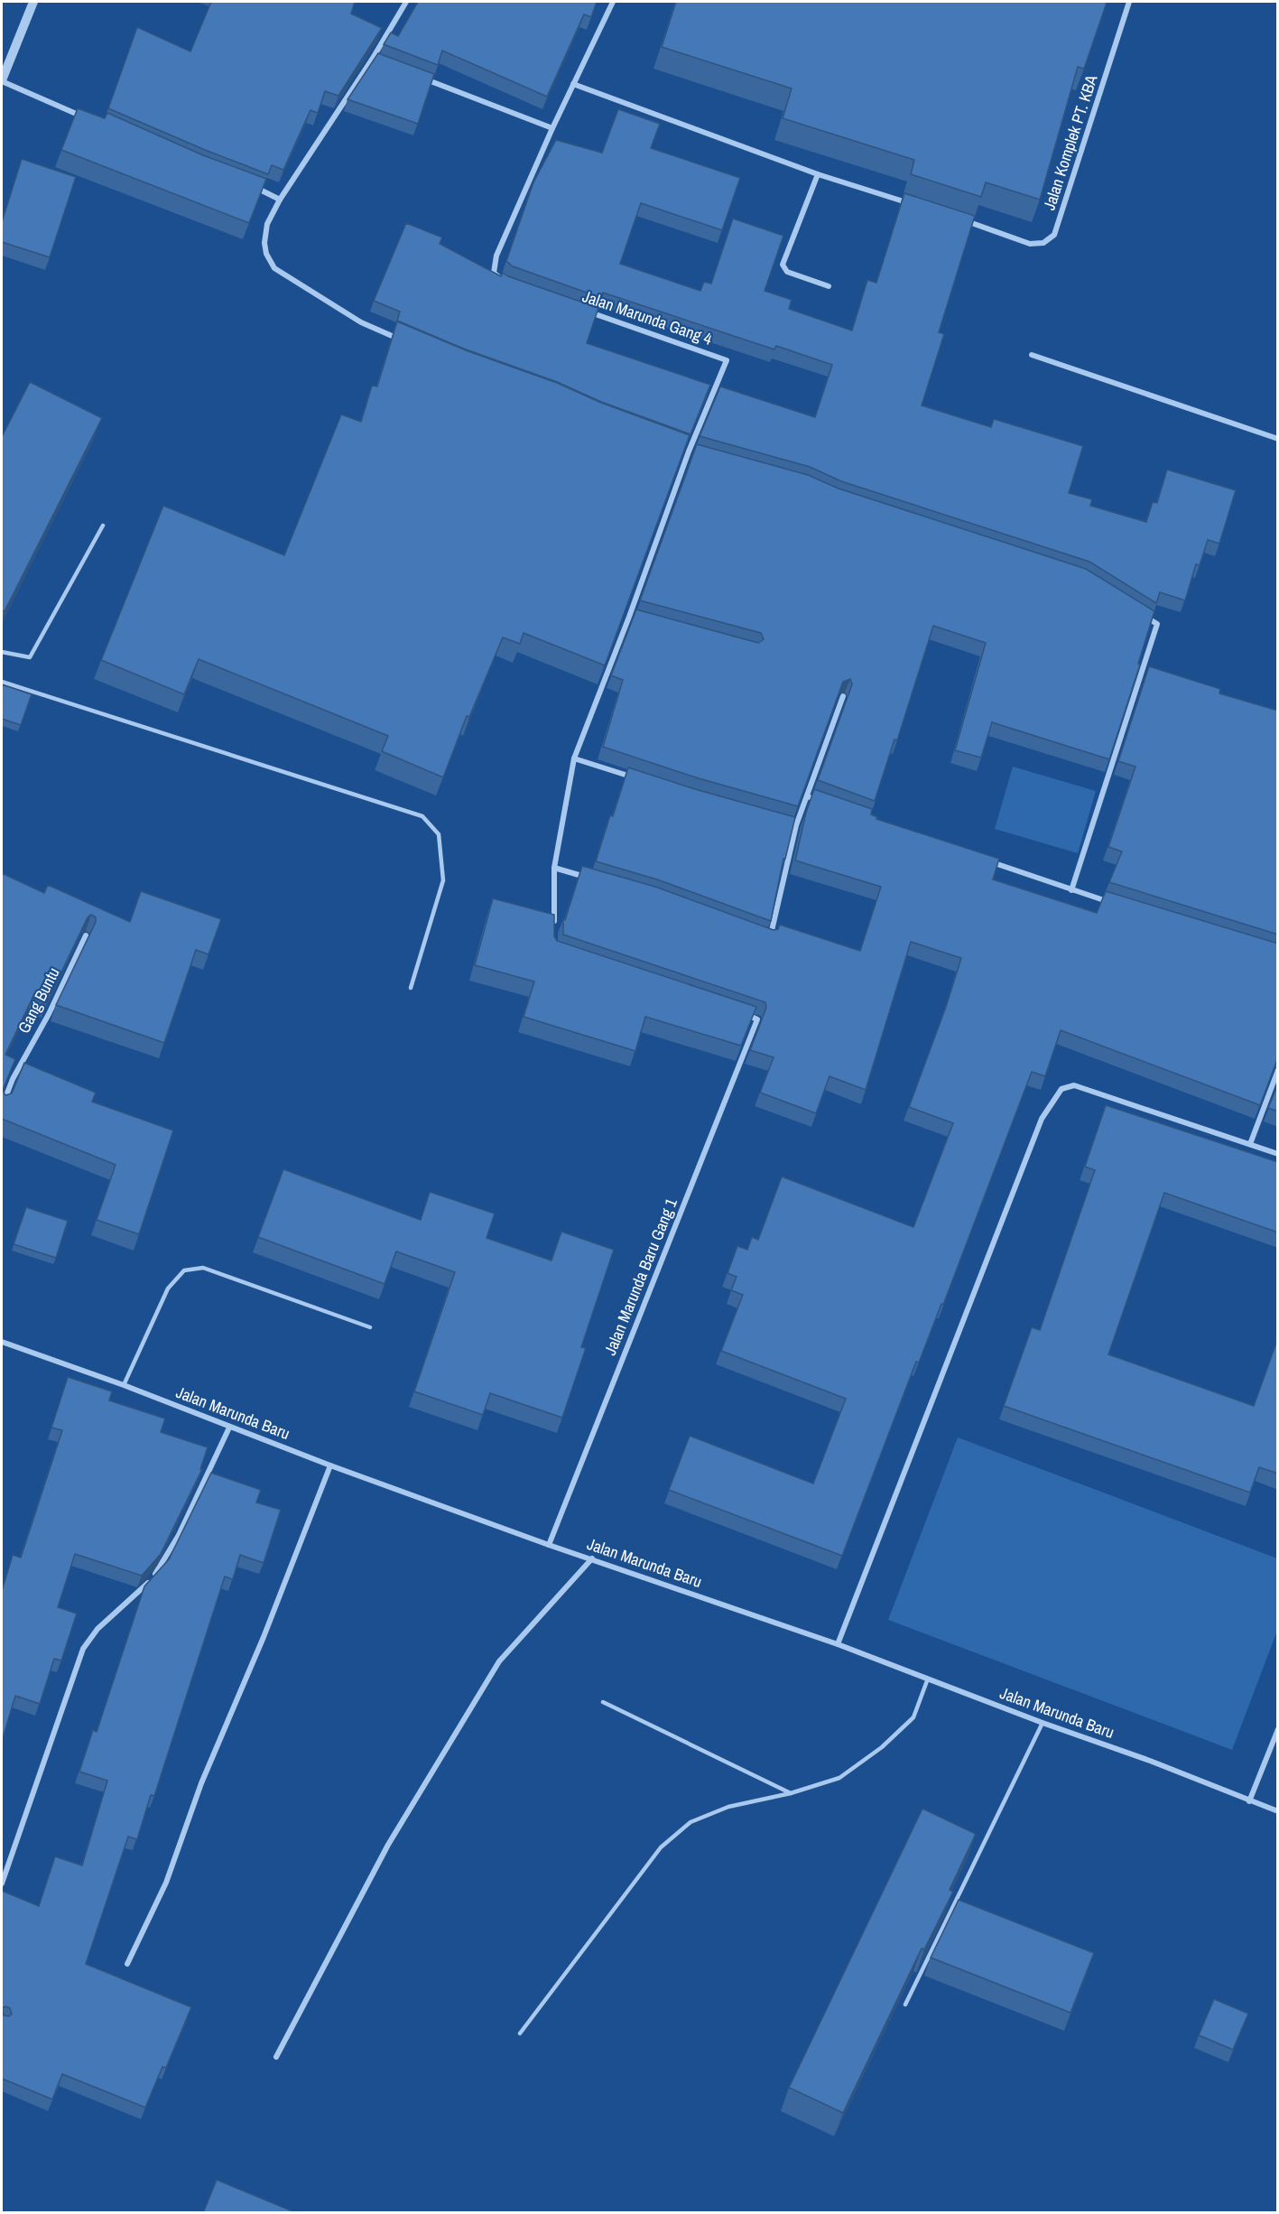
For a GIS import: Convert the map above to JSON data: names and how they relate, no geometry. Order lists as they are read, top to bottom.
{
  "streets": {
    "street": [
      "Jalan Komplek PT. KBA",
      "Jalan Marunda Gang 4",
      "Gang Buntu",
      "Jalan Marunda Baru Gang 1",
      "Jalan Marunda Baru"
    ]
  },
  "crossings": [
    ["Jalan Marunda Baru Gang 1", "Jalan Marunda Baru"]
  ]
}
